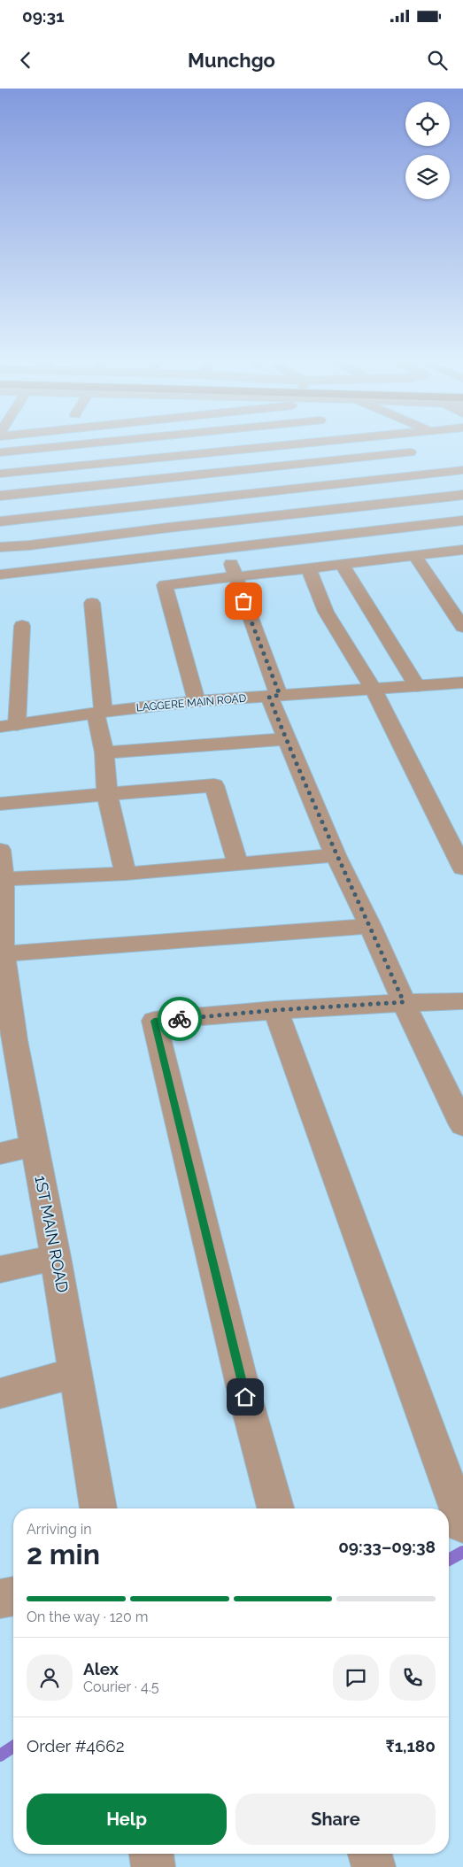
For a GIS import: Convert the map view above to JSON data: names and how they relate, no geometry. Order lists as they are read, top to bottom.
{
  "streets": {
    "street": ["LAGGERE MAIN ROAD", "1ST MAIN ROAD"]
  },
  "page": {
    "status": "09:31",
    "header": "Munchgo",
    "heading": ["2 min", "Arriving in", "09:33–09:38"],
    "panel": [
      "Alex",
      "Courier · 4.5",
      "Order #4662",
      "₹1,180"
    ],
    "bar": "On the way · 120 m",
    "buttons": ["Help", "Share"]
  }
}
